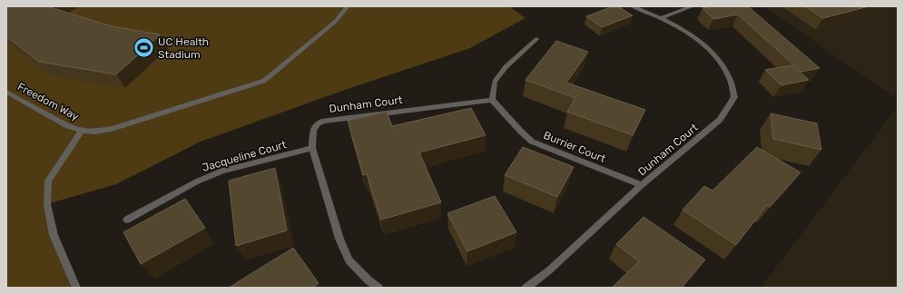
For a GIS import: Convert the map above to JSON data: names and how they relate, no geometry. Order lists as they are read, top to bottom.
{
  "streets": {
    "street": [
      "Freedom Way",
      "Dunham Court",
      "Burrier Court",
      "Jacqueline Court"
    ]
  },
  "crossings": [
    ["Dunham Court", "Burrier Court"],
    ["Dunham Court", "Jacqueline Court"]
  ],
  "places": {
    "sports": ["UC Health Stadium"]
  }
}
